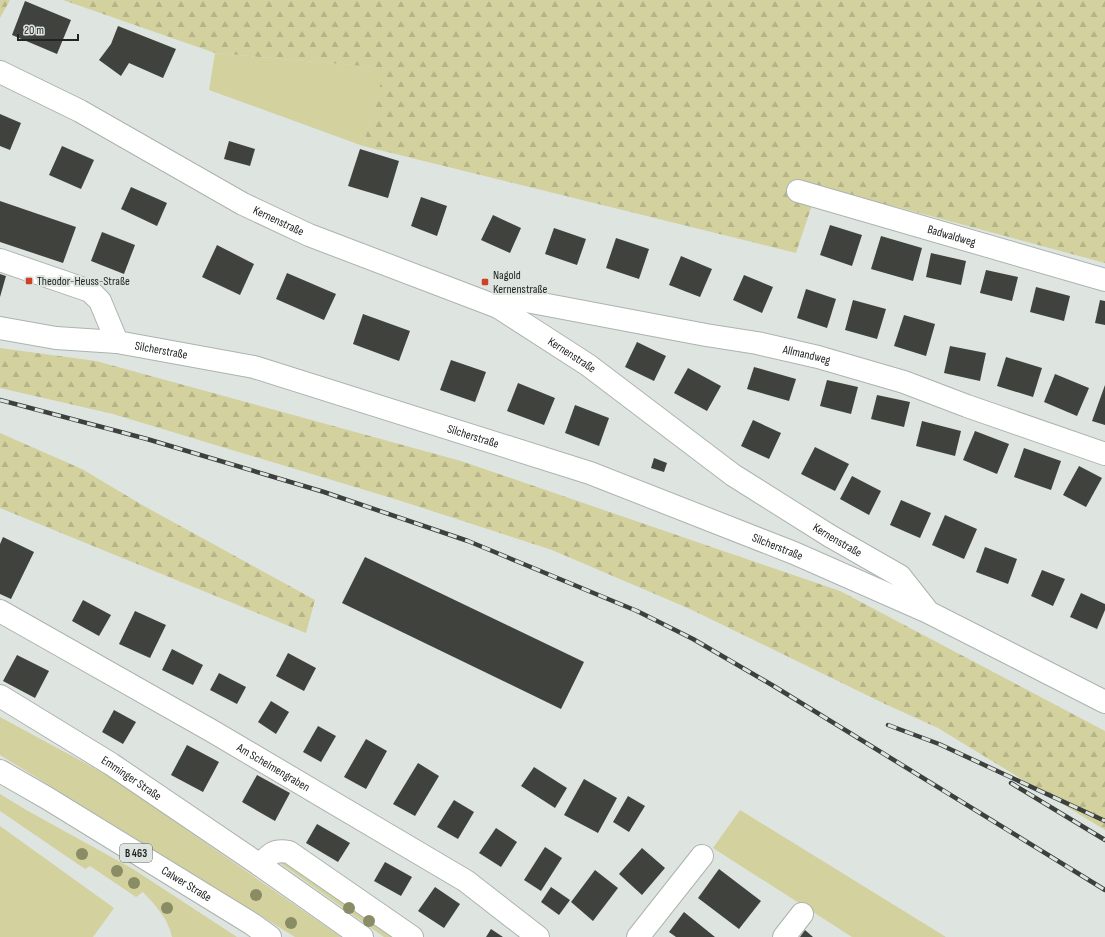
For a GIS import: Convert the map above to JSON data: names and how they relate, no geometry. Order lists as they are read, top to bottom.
{
  "streets": {
    "street": [
      "Kernenstraße",
      "Badwaldweg",
      "Silcherstraße",
      "Allmandweg",
      "Am Schelmengraben",
      "Emminger Straße",
      "B 463",
      "Calwer Straße"
    ]
  },
  "crossings": [
    ["Kernenstraße", "Silcherstraße"],
    ["Kernenstraße", "Allmandweg"]
  ],
  "places": {
    "transit": ["Theodor-Heuss-Straße", "Nagold Kernenstraße"]
  },
  "scale_bar": "20 m"
}
